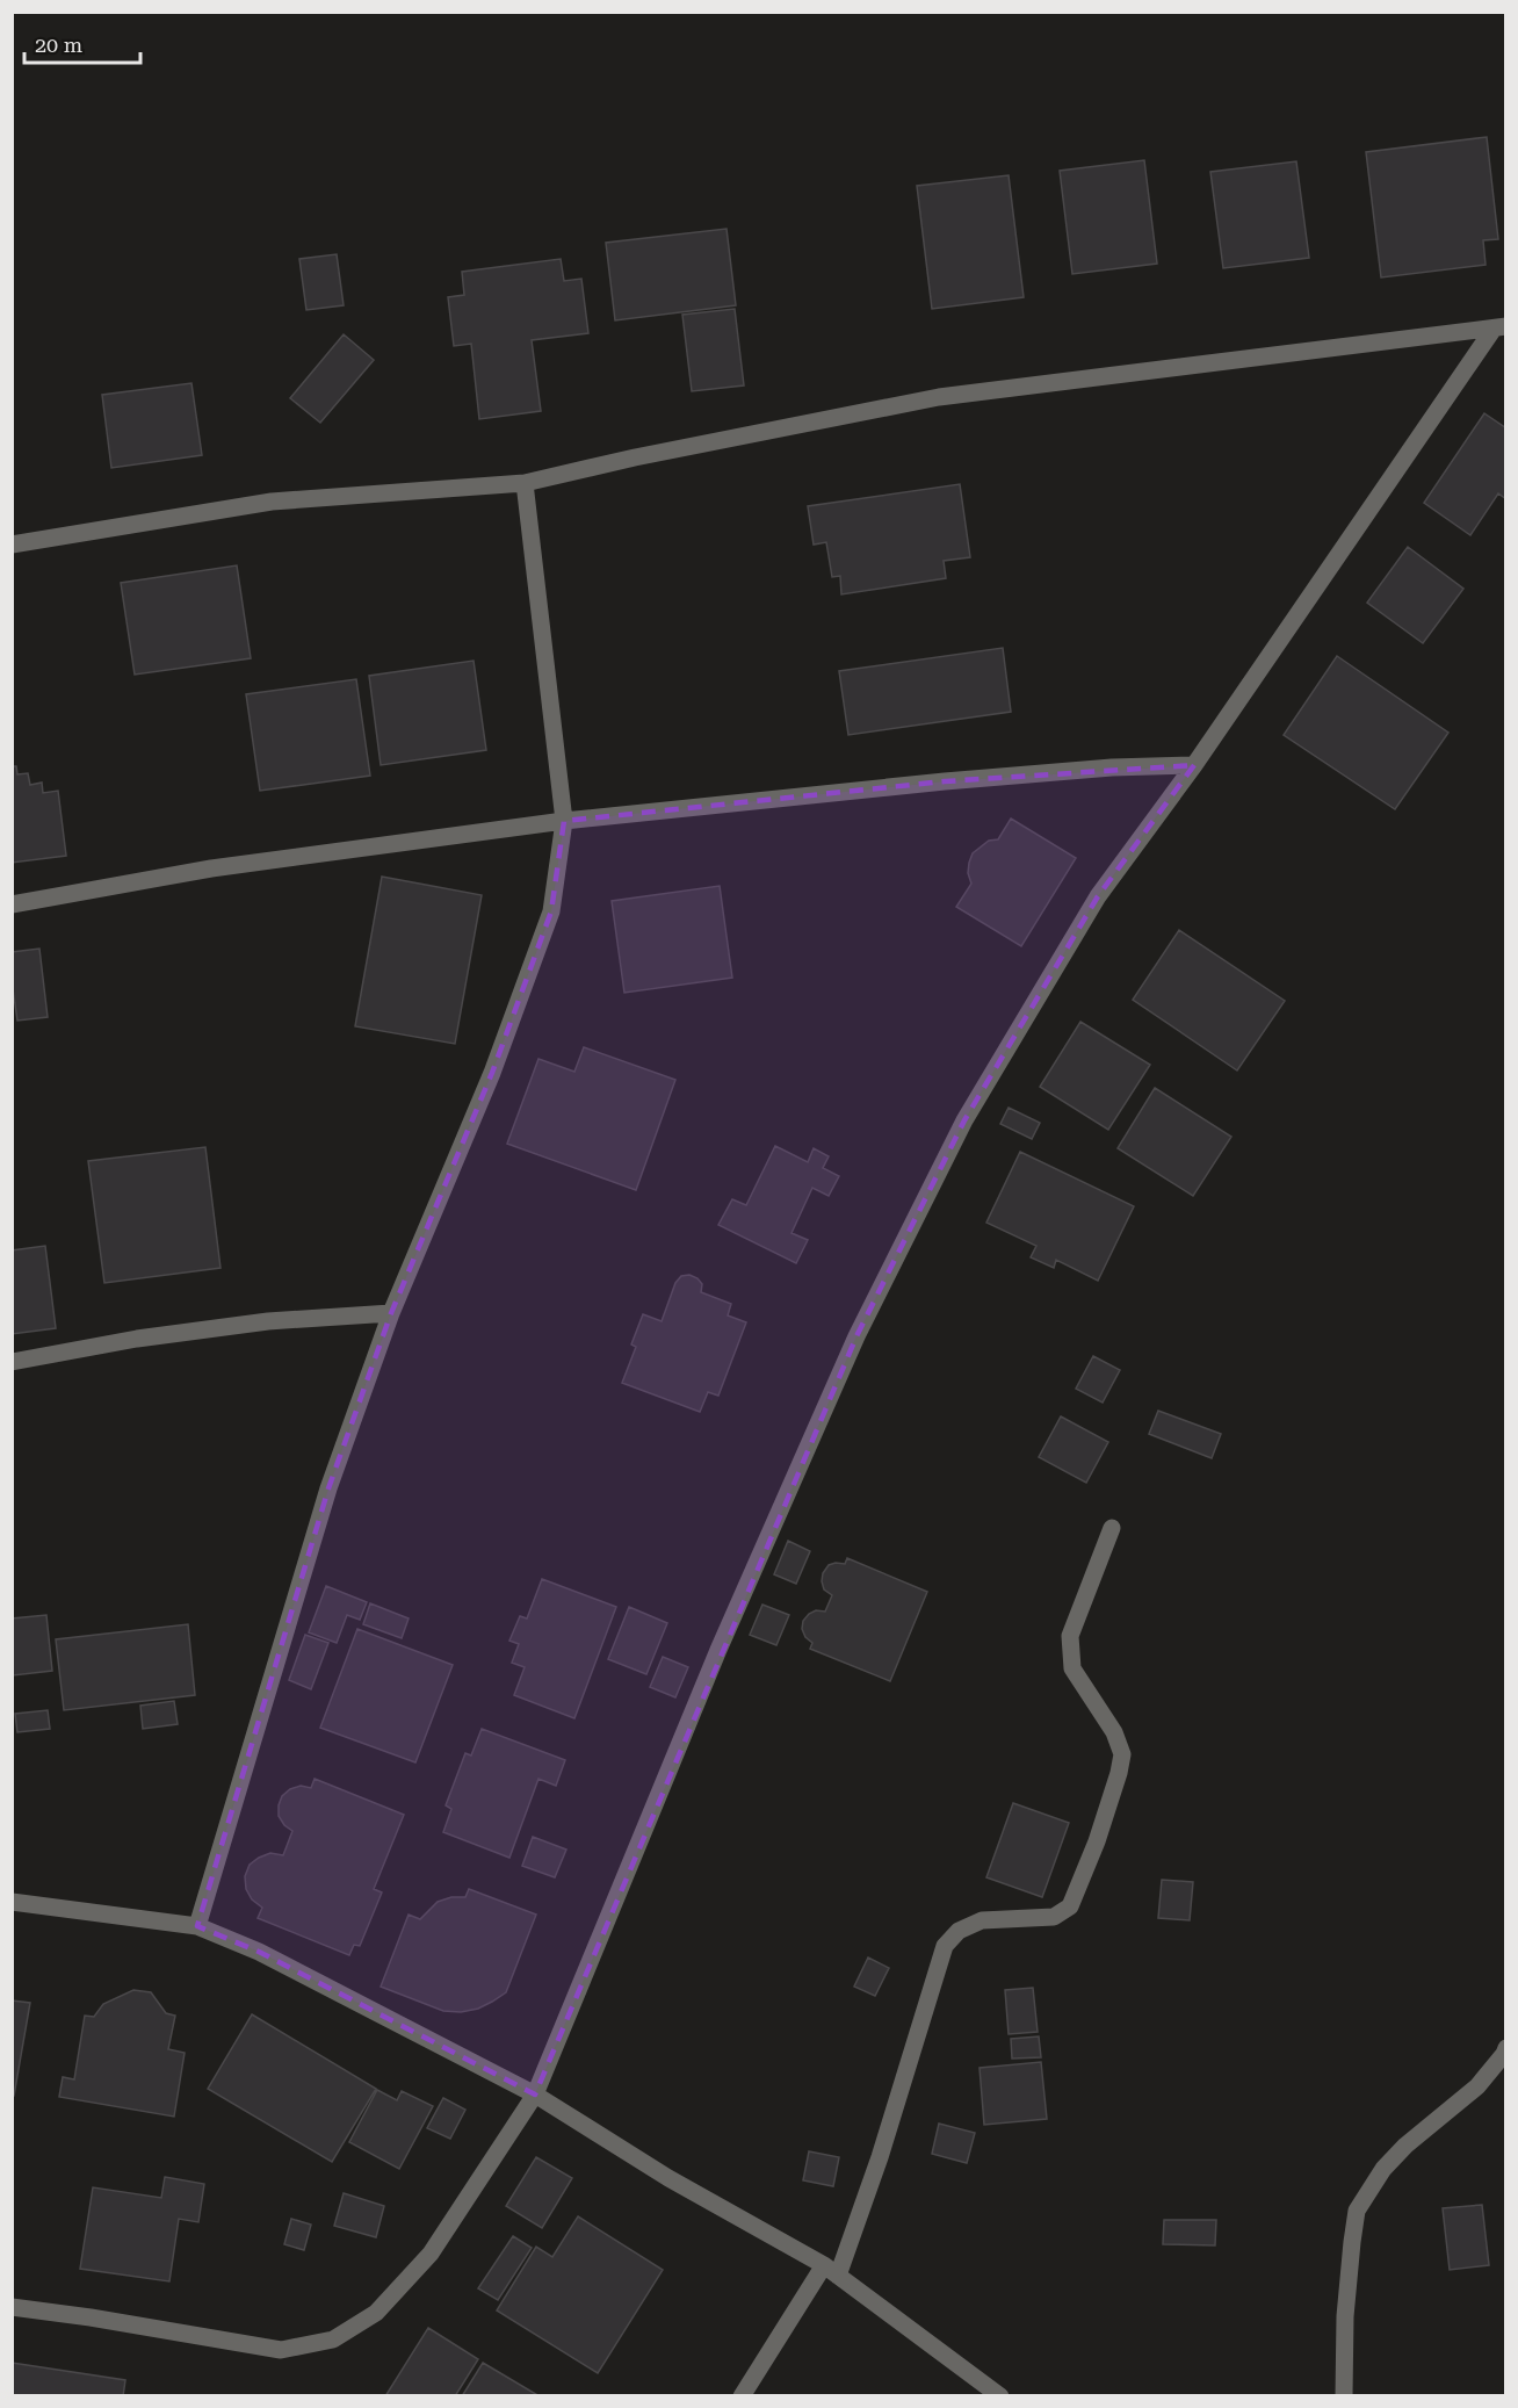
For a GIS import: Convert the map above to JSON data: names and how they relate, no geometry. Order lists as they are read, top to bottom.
{
  "scale_bar": "20 m"
}
